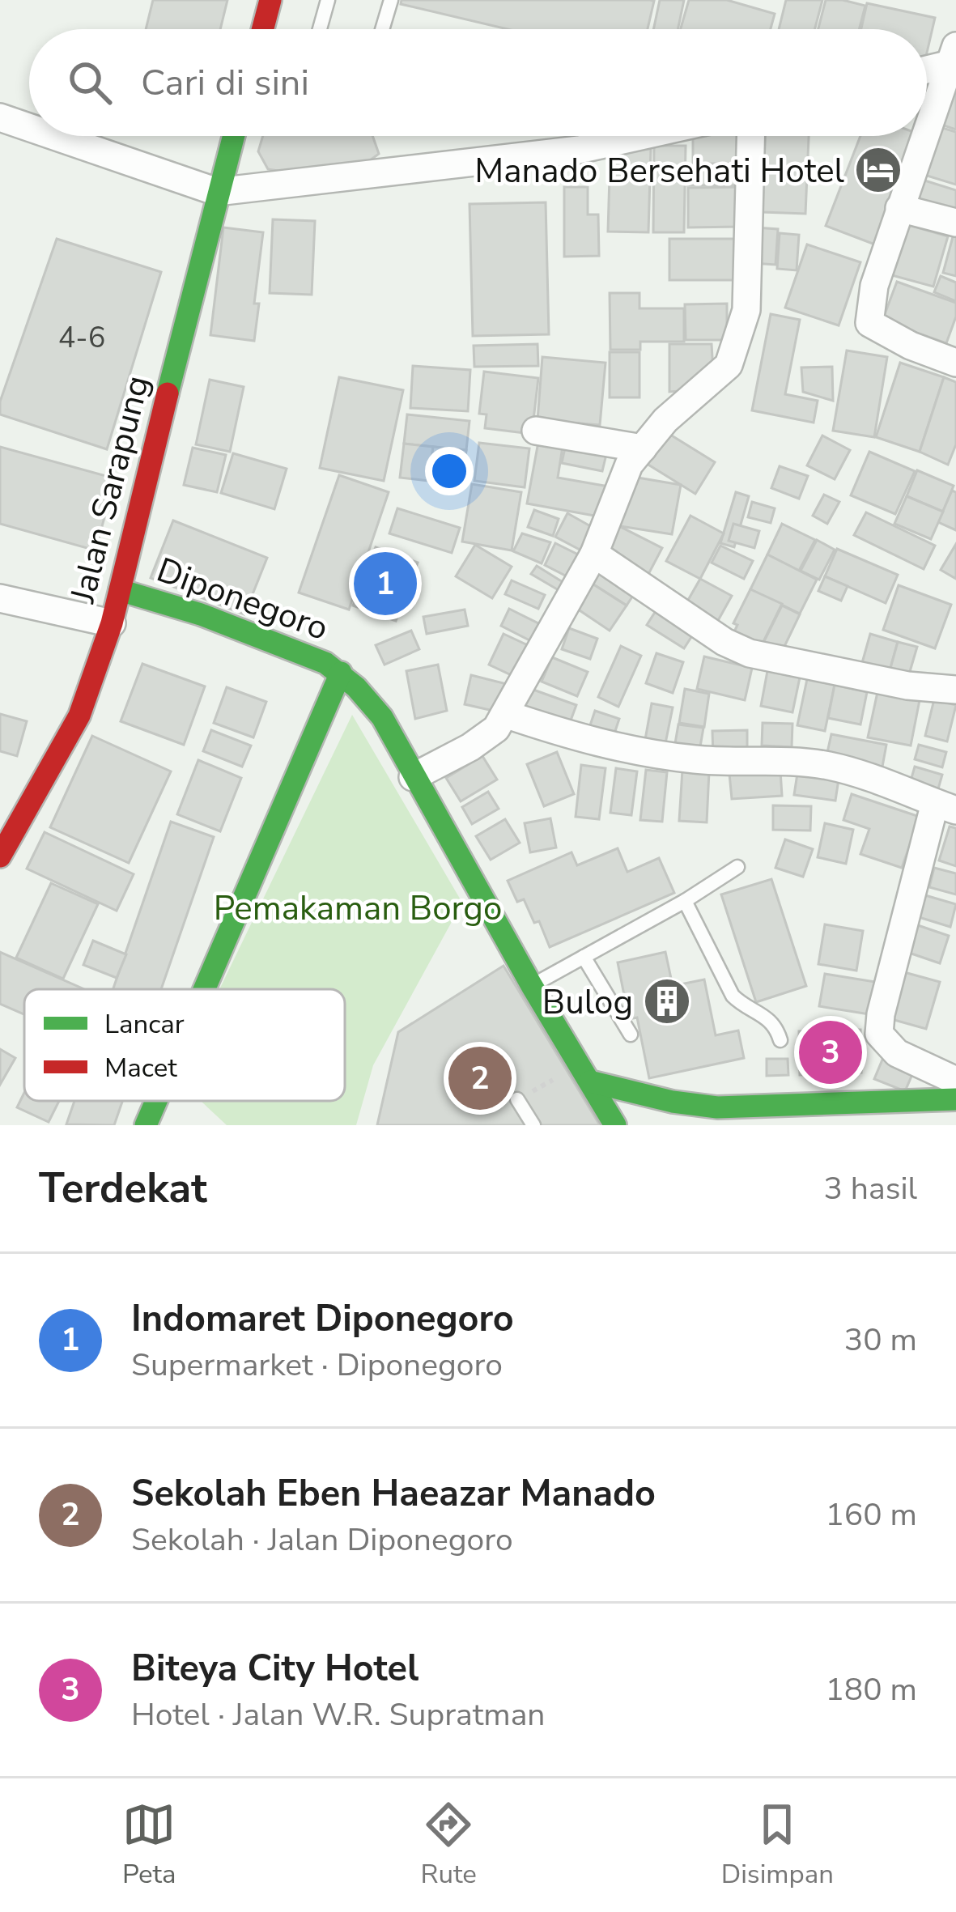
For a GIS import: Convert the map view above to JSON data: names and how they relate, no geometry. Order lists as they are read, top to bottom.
{
  "streets": {
    "main road": ["Jalan Sarapung", "Diponegoro"]
  },
  "crossings": [
    ["Jalan Sarapung", "Diponegoro"]
  ],
  "parks": ["Pemakaman Borgo"],
  "places": {
    "hotel": ["Manado Bersehati Hotel"],
    "building": ["Bulog"]
  },
  "house_numbers": ["4-6"],
  "legend": ["Lancar", "Macet"],
  "page": {
    "search": "Cari di sini",
    "pins": ["1", "3", "2"],
    "heading": ["Terdekat", "3 hasil"],
    "list": [
      {
        "mark": "1",
        "name": "Indomaret Diponegoro",
        "note": "Supermarket · Diponegoro",
        "value": "30 m"
      },
      {
        "mark": "2",
        "name": "Sekolah Eben Haeazar Manado",
        "note": "Sekolah · Jalan Diponegoro",
        "value": "160 m"
      },
      {
        "mark": "3",
        "name": "Biteya City Hotel",
        "note": "Hotel · Jalan W.R. Supratman",
        "value": "180 m"
      }
    ],
    "nav": ["Peta", "Rute", "Disimpan"]
  }
}
